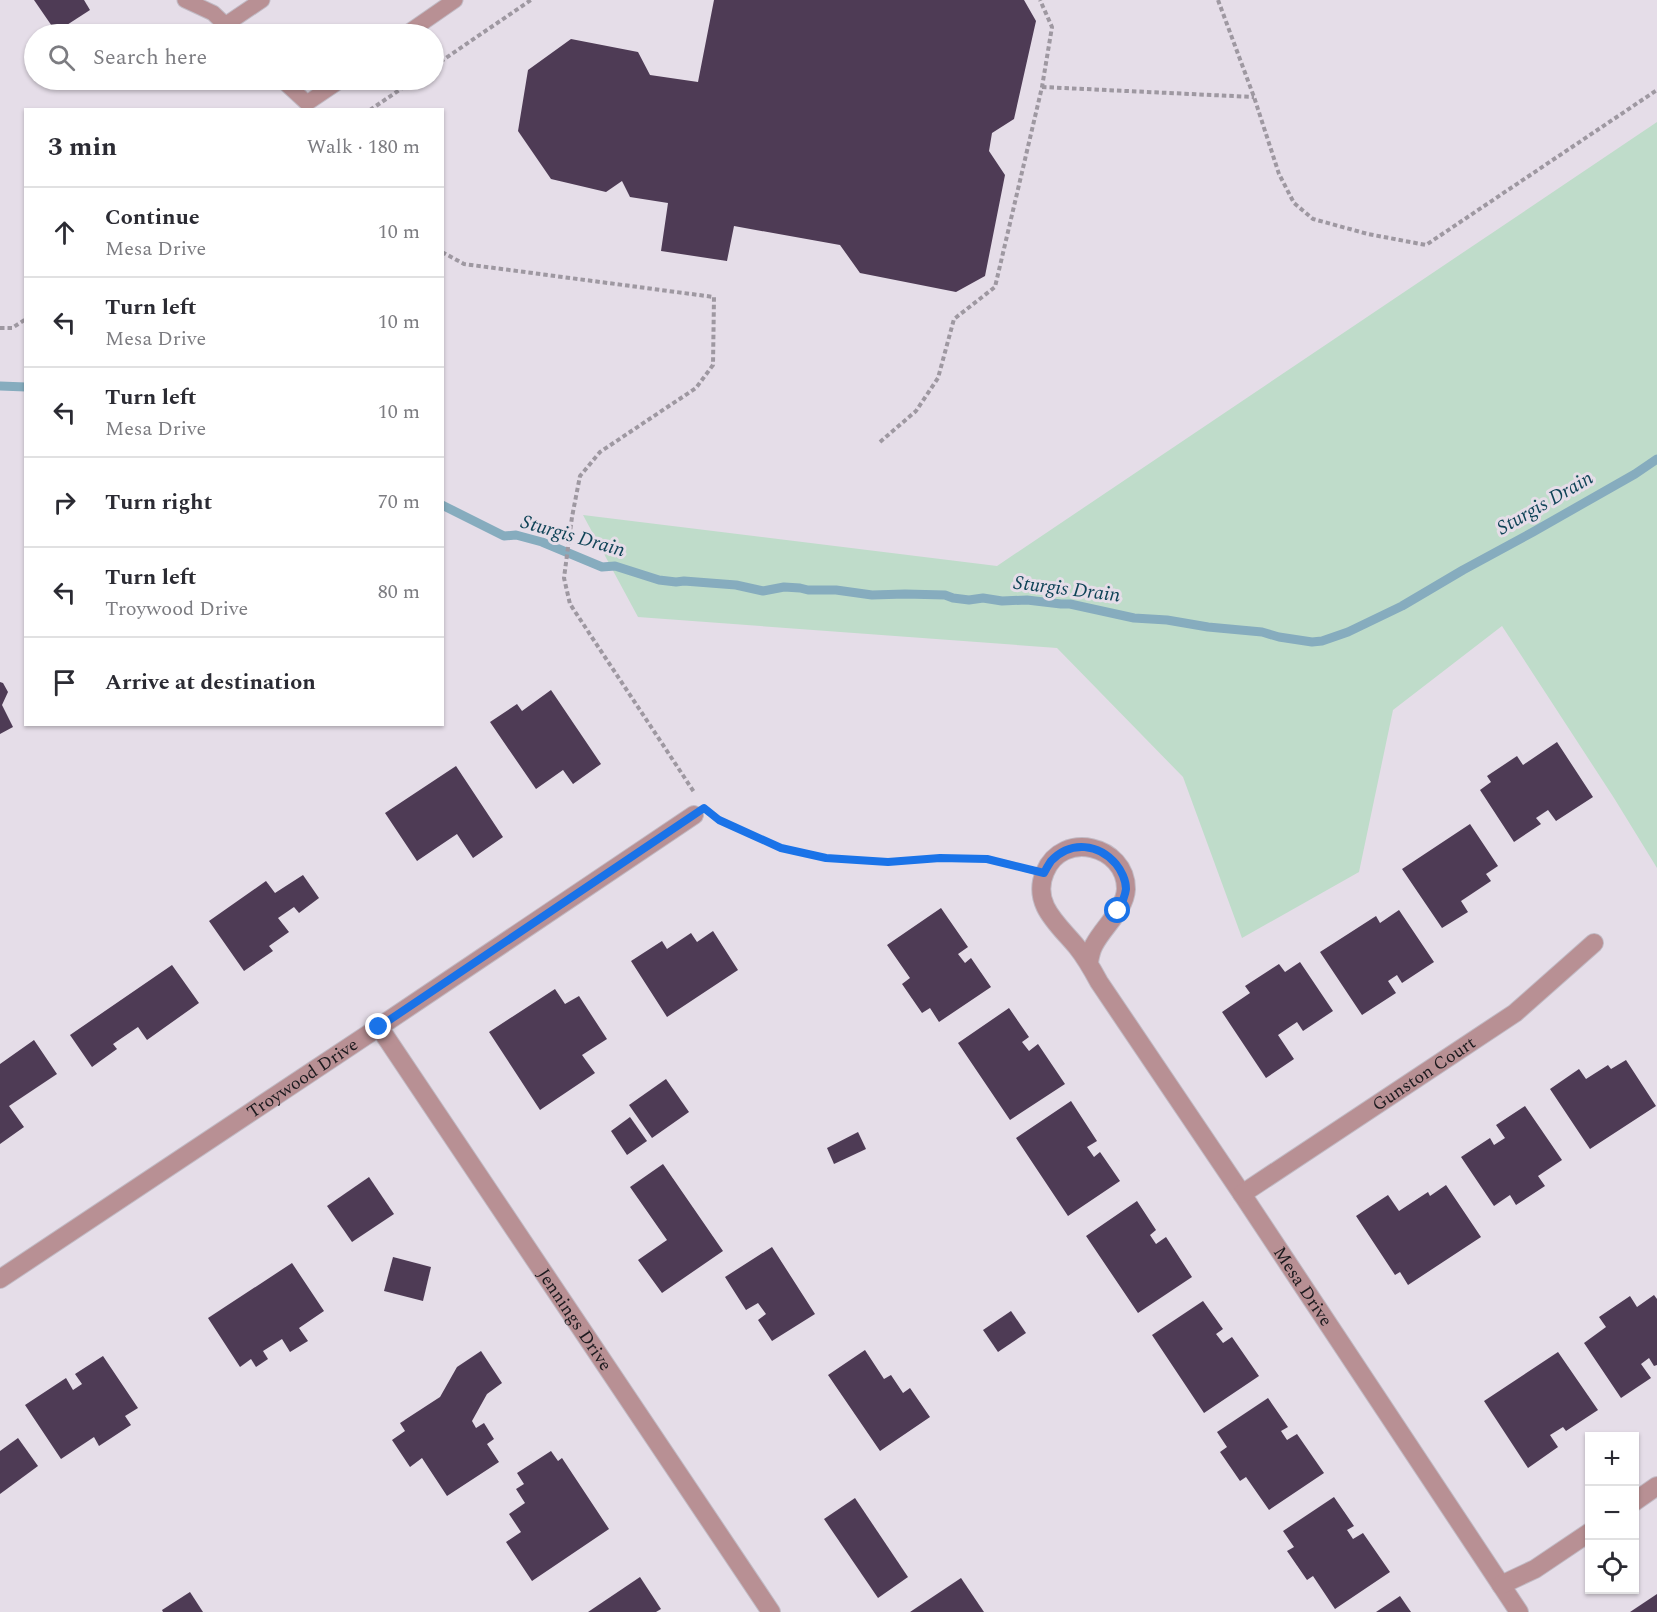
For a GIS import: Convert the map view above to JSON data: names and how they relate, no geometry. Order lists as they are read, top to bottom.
{
  "streets": {
    "street": [
      "Gunston Court",
      "Troywood Drive",
      "Mesa Drive",
      "Jennings Drive"
    ]
  },
  "crossings": [
    ["Gunston Court", "Mesa Drive"],
    ["Troywood Drive", "Jennings Drive"]
  ],
  "water": ["Sturgis Drain"],
  "page": {
    "search": "Search here",
    "heading": ["3 min", "Walk · 180 m"],
    "list": [
      ["Continue", "Mesa Drive", "10 m"],
      ["Turn left", "Mesa Drive", "10 m"],
      ["Turn left", "Mesa Drive", "10 m"],
      ["Turn right", "70 m"],
      ["Turn left", "Troywood Drive", "80 m"],
      "Arrive at destination"
    ],
    "map_buttons": ["+", "−"]
  }
}
